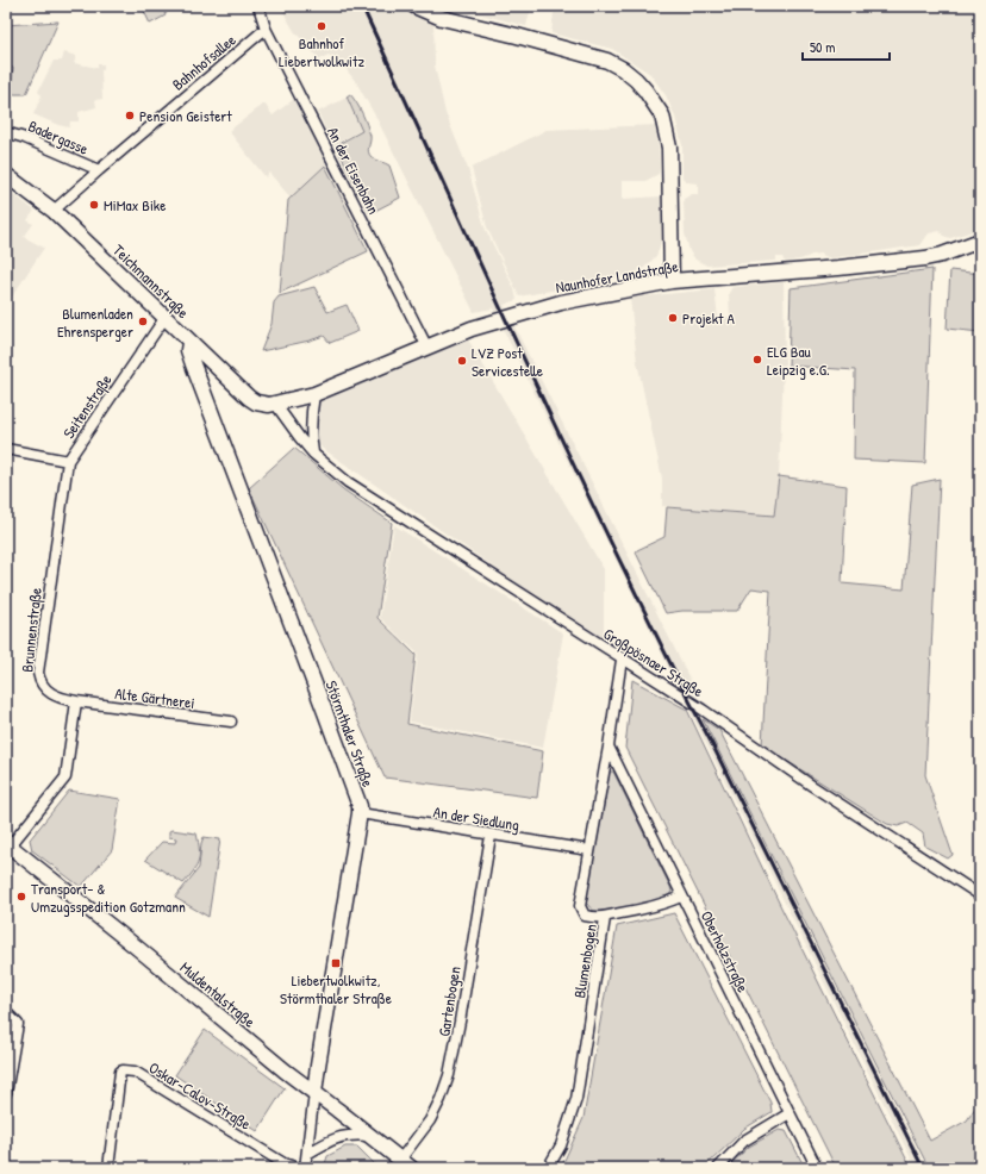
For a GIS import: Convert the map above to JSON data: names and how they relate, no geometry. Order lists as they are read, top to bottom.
{
  "streets": {
    "street": [
      "Bahnhofsallee",
      "Badergasse",
      "An der Eisenbahn",
      "Naunhofer Landstraße",
      "Teichmannstraße",
      "Seitenstraße",
      "Brunnenstraße",
      "Großpösnaer Straße",
      "Alte Gärtnerei",
      "Störmthaler Straße",
      "An der Siedlung",
      "Oberholzstraße",
      "Blumenbogen",
      "Muldentalstraße",
      "Gartenbogen",
      "Oskar-Calov-Straße"
    ]
  },
  "crossings": [
    ["Bahnhofsallee", "Badergasse"],
    ["Bahnhofsallee", "An der Eisenbahn"],
    ["Bahnhofsallee", "Teichmannstraße"],
    ["An der Eisenbahn", "Naunhofer Landstraße"],
    ["Naunhofer Landstraße", "Teichmannstraße"],
    ["Naunhofer Landstraße", "Großpösnaer Straße"],
    ["Teichmannstraße", "Seitenstraße"],
    ["Teichmannstraße", "Großpösnaer Straße"],
    ["Teichmannstraße", "Störmthaler Straße"],
    ["Seitenstraße", "Brunnenstraße"],
    ["Brunnenstraße", "Alte Gärtnerei"],
    ["Großpösnaer Straße", "Blumenbogen"],
    ["Störmthaler Straße", "An der Siedlung"],
    ["Störmthaler Straße", "Muldentalstraße"],
    ["An der Siedlung", "Blumenbogen"],
    ["An der Siedlung", "Gartenbogen"],
    ["Oberholzstraße", "Blumenbogen"],
    ["Muldentalstraße", "Gartenbogen"]
  ],
  "places": {
    "other": [
      "Bahnhof Liebertwolkwitz",
      "Pension Geistert",
      "MiMax Bike",
      "Projekt A",
      "Blumenladen Ehrensperger",
      "ELG Bau Leipzig e.G.",
      "LVZ Post Servicestelle",
      "Transport- & Umzugsspedition Gotzmann"
    ],
    "transit": ["Liebertwolkwitz, Störmthaler Straße"]
  },
  "scale_bar": "50 m"
}
